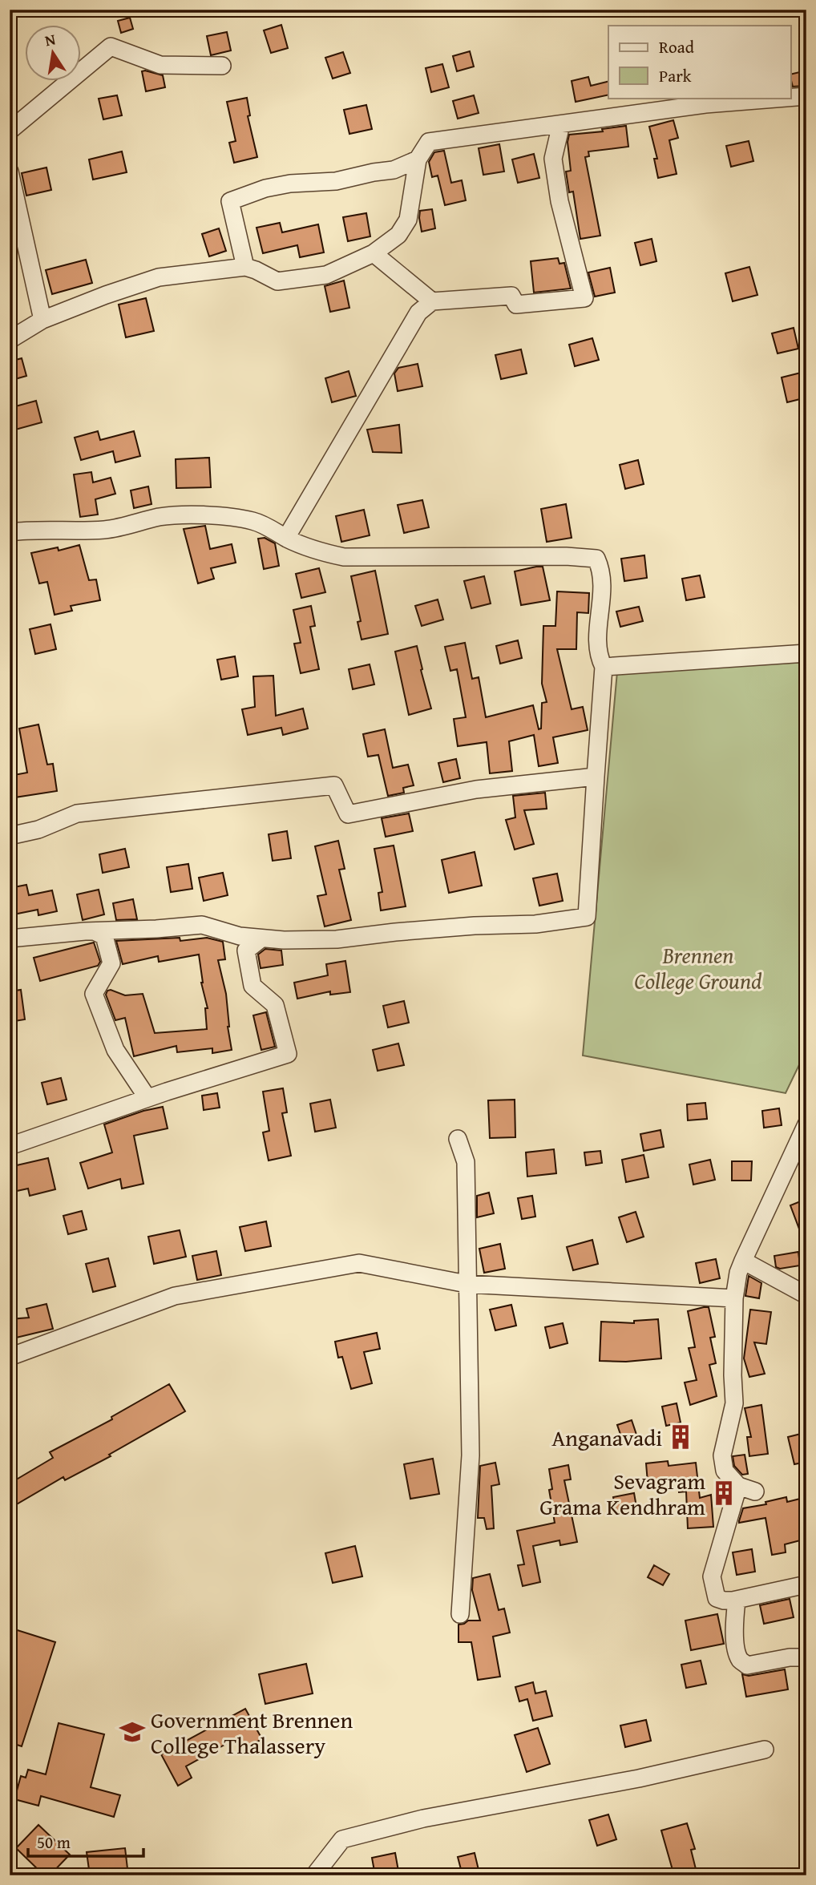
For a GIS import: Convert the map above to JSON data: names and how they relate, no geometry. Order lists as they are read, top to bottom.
{
  "parks": ["Brennen College Ground"],
  "places": {
    "building": ["Anganavadi", "Sevagram Grama Kendhram"],
    "school or university": ["Government Brennen College Thalassery"]
  },
  "legend": ["Road", "Park"],
  "scale_bar": "50 m",
  "north": "top"
}
